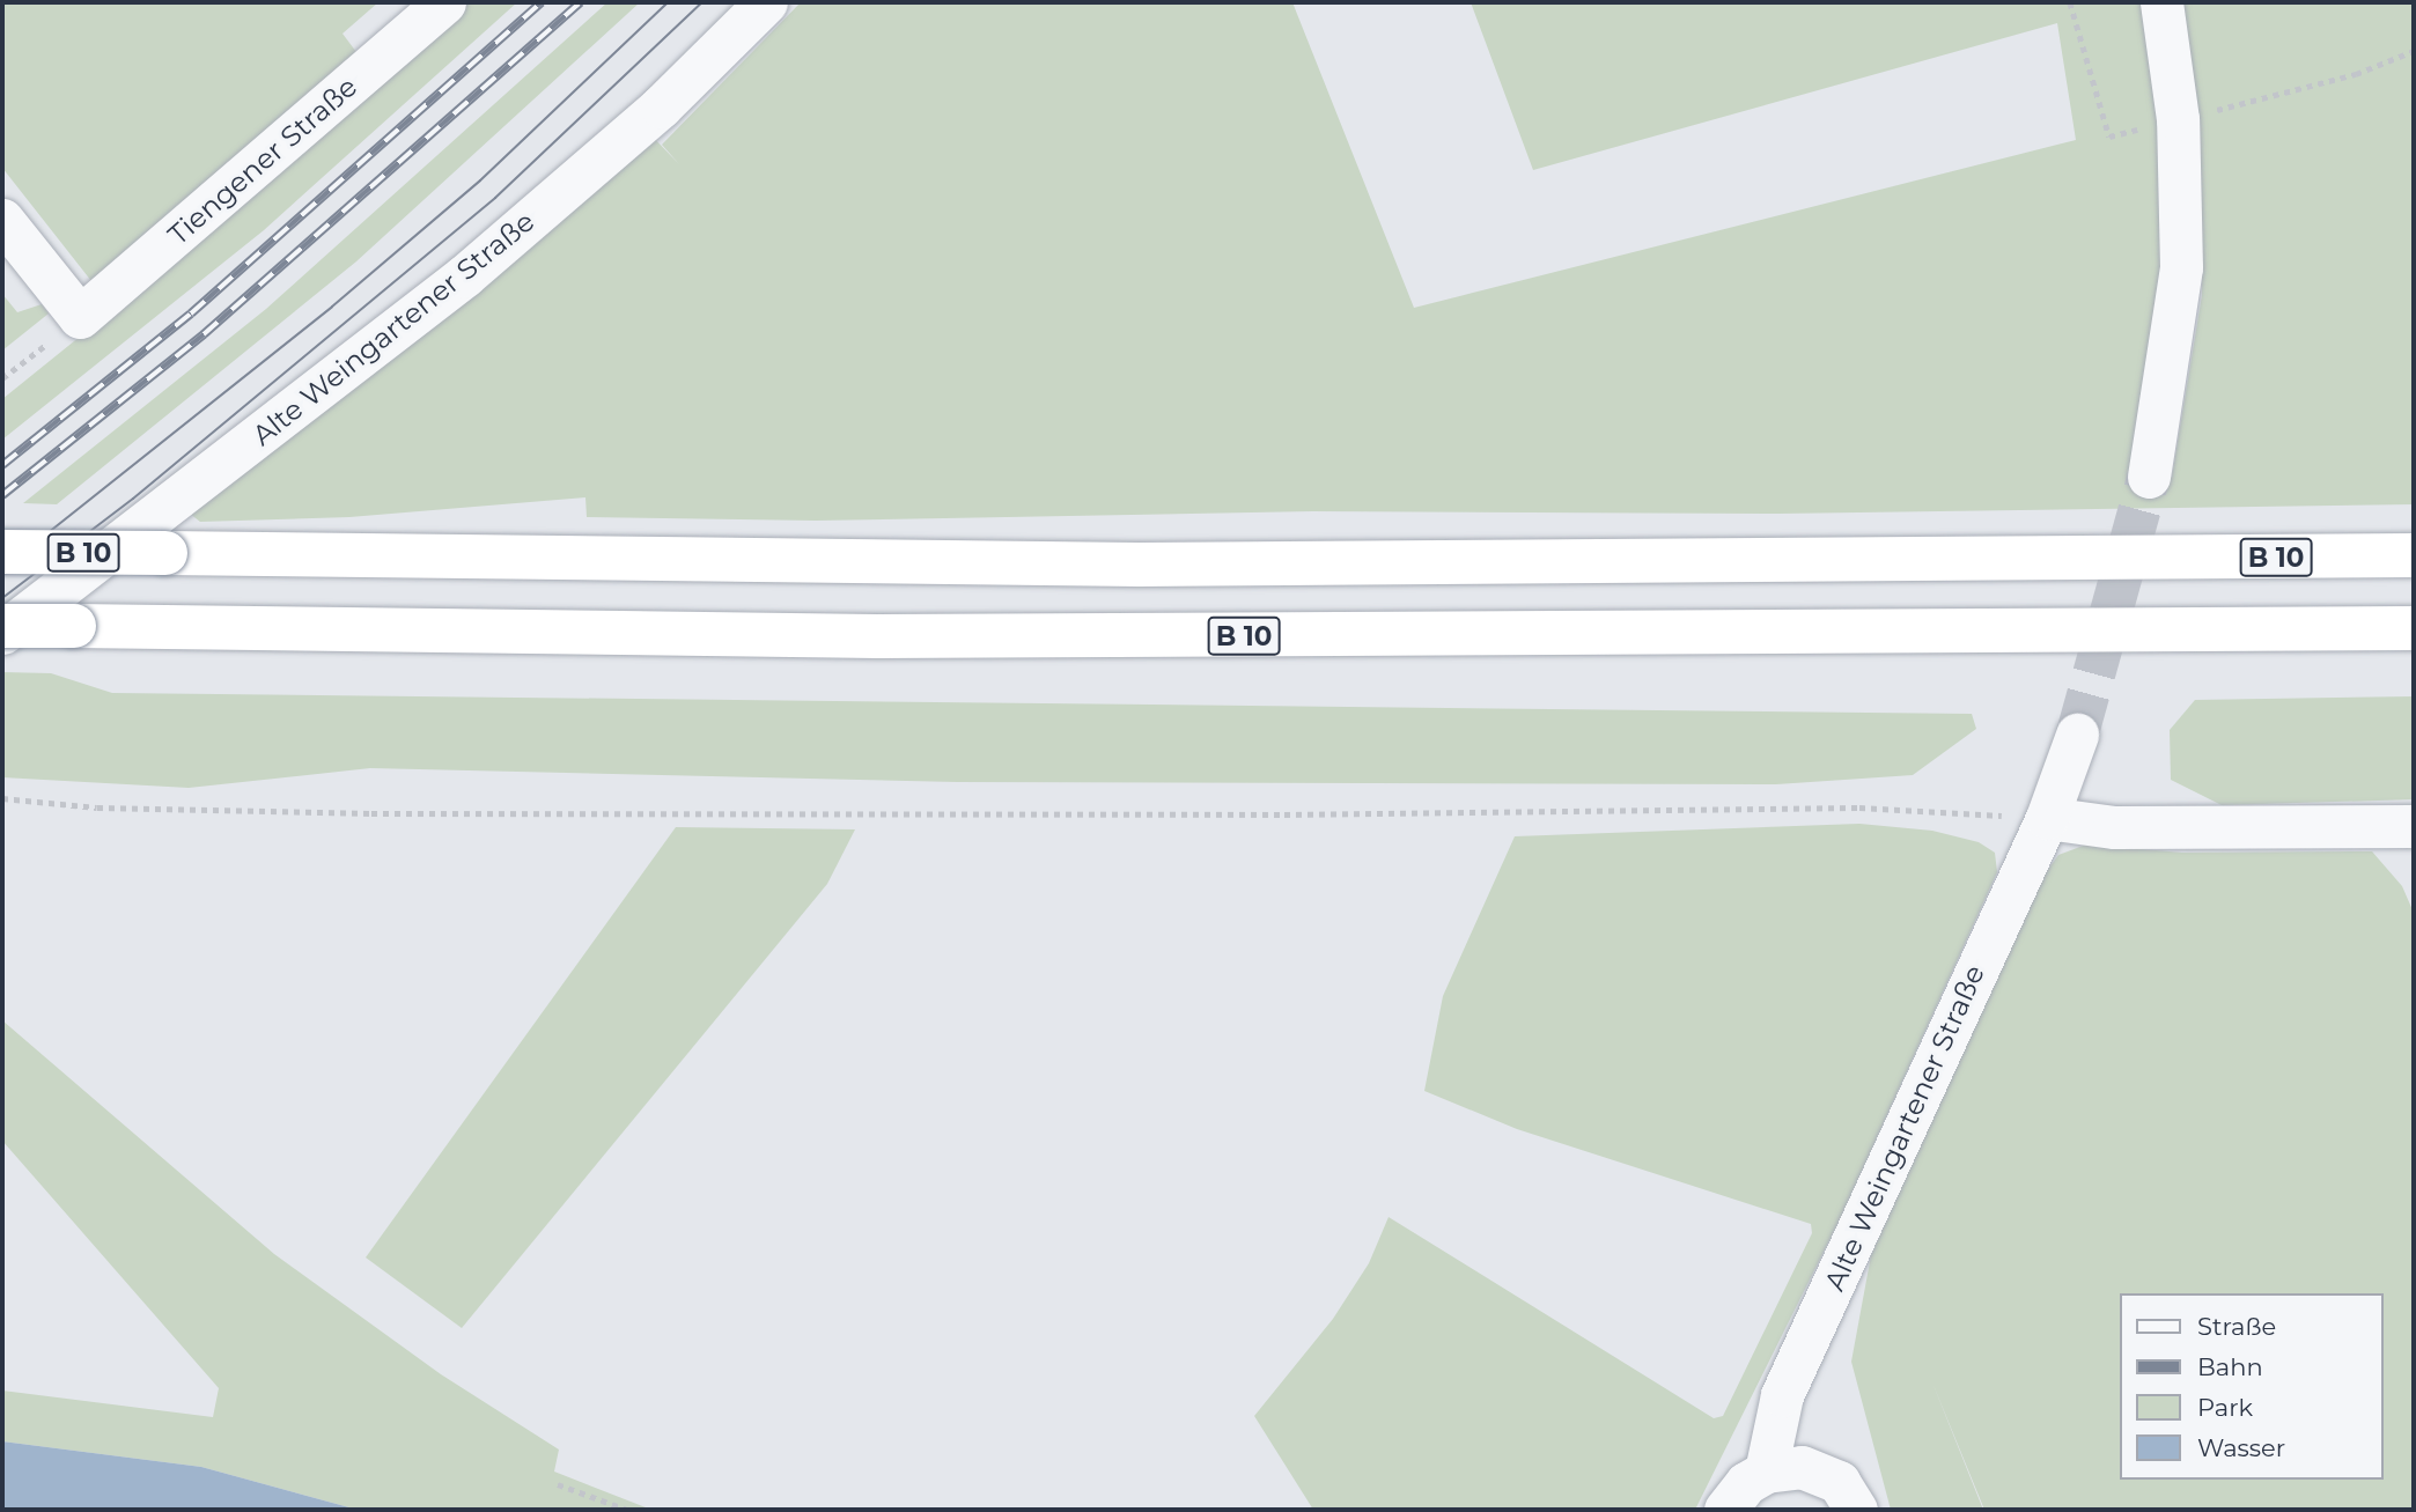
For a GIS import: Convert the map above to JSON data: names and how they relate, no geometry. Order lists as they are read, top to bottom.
{
  "streets": {
    "highway": ["B 10"],
    "street": ["Tiengener Straße", "Alte Weingartener Straße"]
  },
  "crossings": [
    ["Alte Weingartener Straße", "B 10"]
  ],
  "legend": [
    "Straße",
    "Bahn",
    "Park",
    "Wasser"
  ]
}
